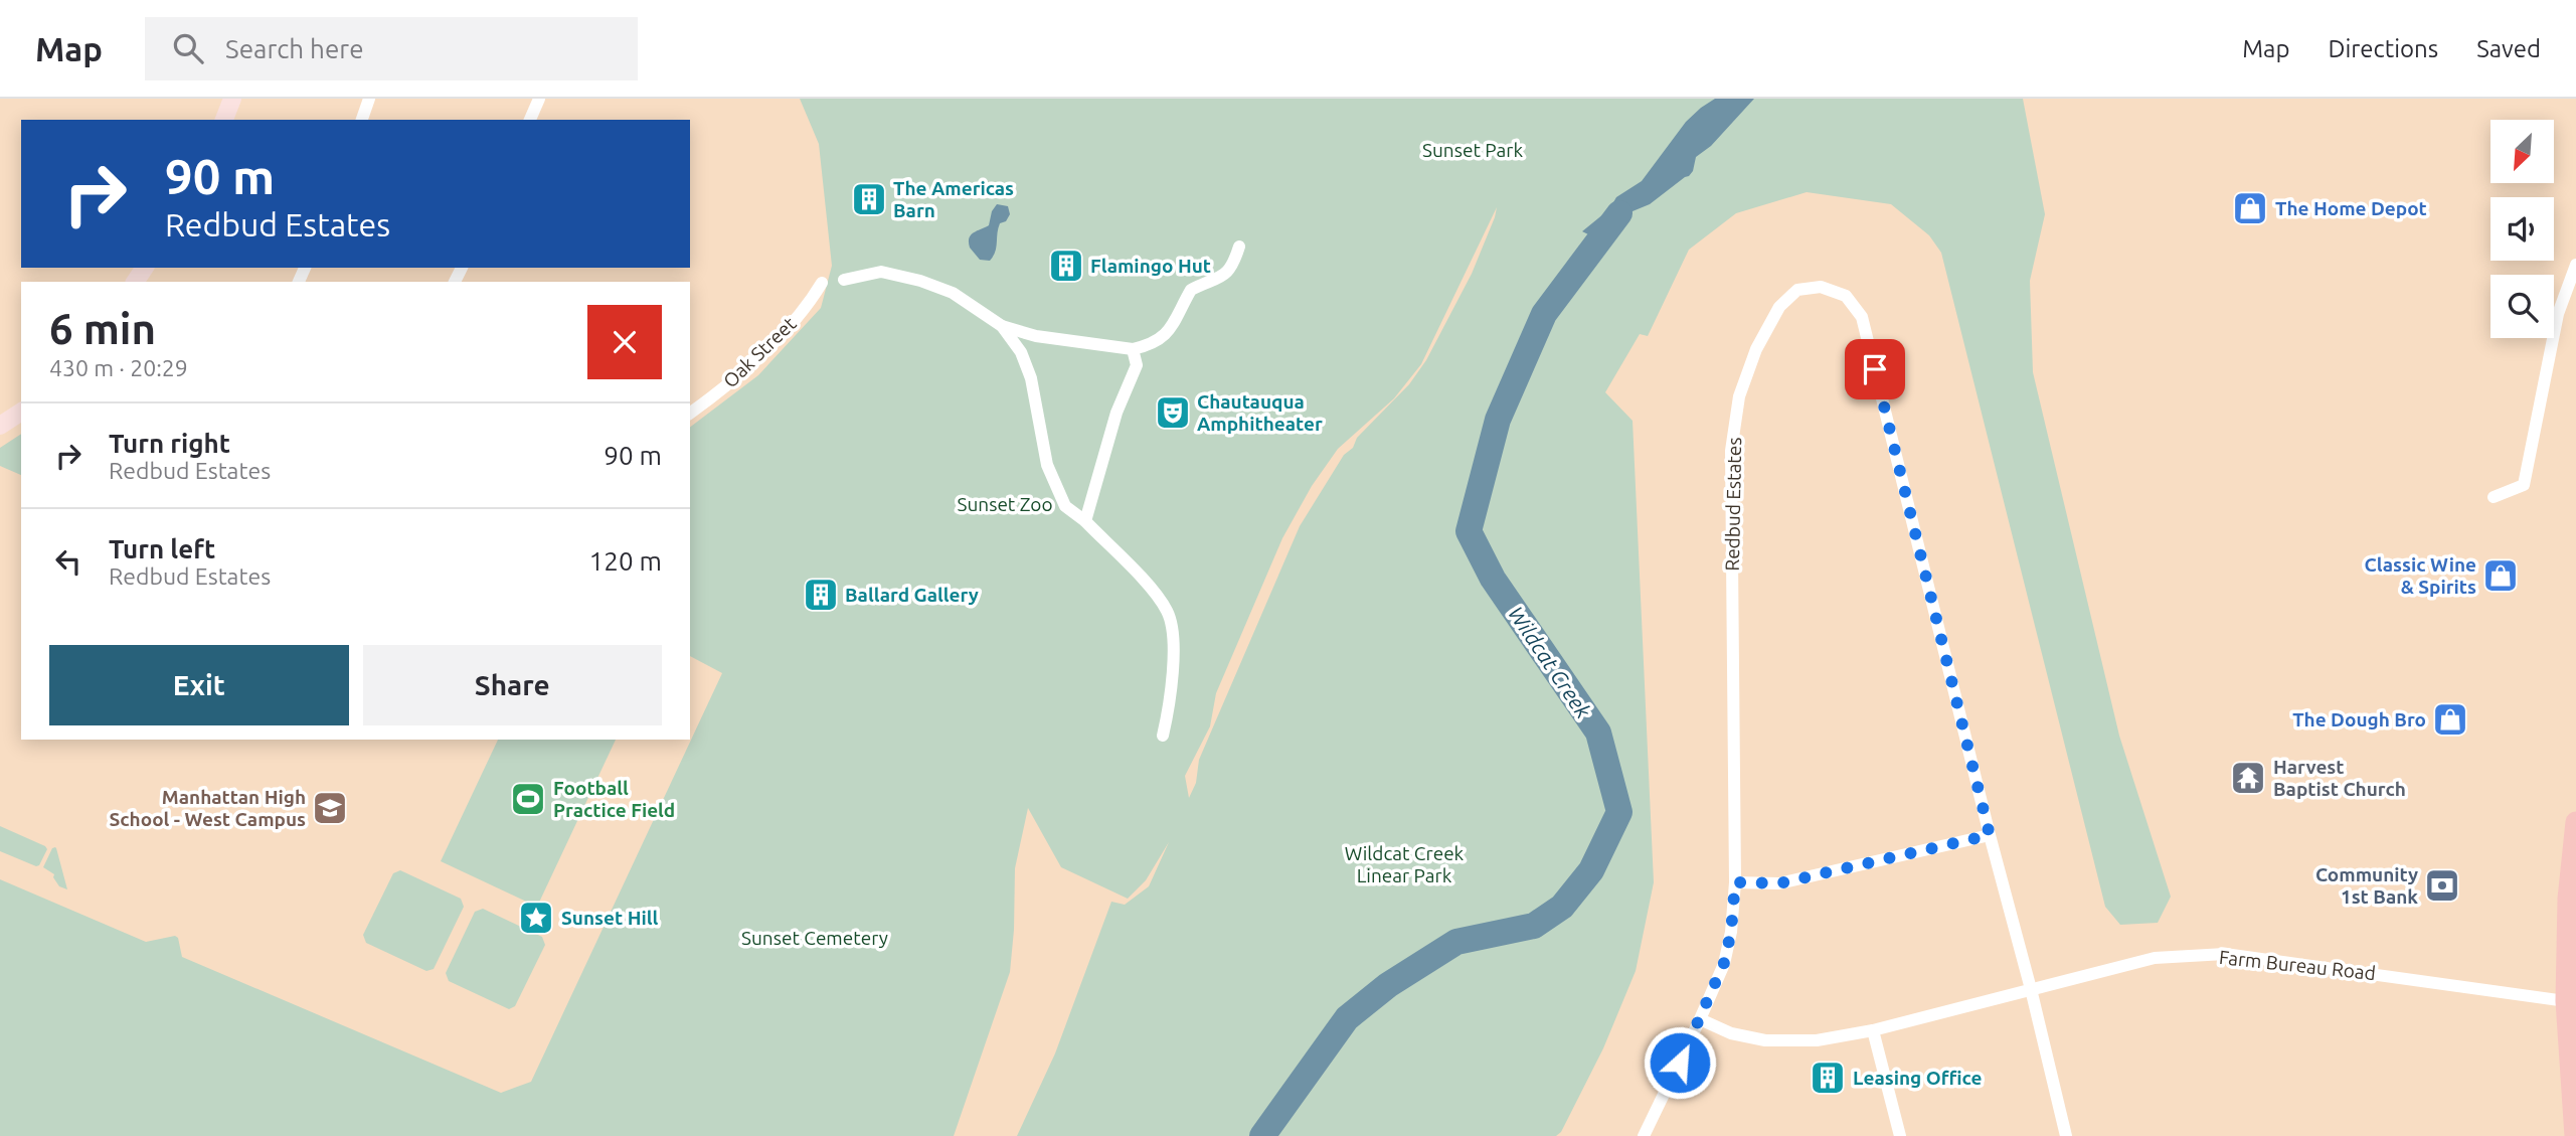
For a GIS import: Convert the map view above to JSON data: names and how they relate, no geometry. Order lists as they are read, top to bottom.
{
  "streets": {
    "street": ["Oak Street", "Redbud Estates", "Farm Bureau Road"]
  },
  "crossings": [
    ["Redbud Estates", "Farm Bureau Road"]
  ],
  "water": ["Wildcat Creek"],
  "parks": [
    "Sunset Park",
    "Sunset Zoo",
    "Wildcat Creek Linear Park",
    "Sunset Cemetery"
  ],
  "places": {
    "building": [
      "The Americas Barn",
      "Flamingo Hut",
      "Ballard Gallery",
      "Leasing Office"
    ],
    "shop": ["The Home Depot", "Classic Wine & Spirits", "The Dough Bro"],
    "theatre": ["Chautauqua Amphitheater"],
    "temple": ["Harvest Baptist Church"],
    "sports": ["Football Practice Field"],
    "school or university": ["Manhattan High School - West Campus"],
    "bank": ["Community 1st Bank"],
    "place": ["Sunset Hill"]
  },
  "north": "bottom left",
  "page": {
    "header": "Map",
    "search": "Search here",
    "nav": ["Map", "Directions", "Saved"],
    "turn": ["90 m", "Redbud Estates"],
    "heading": ["6 min", "430 m · 20:29"],
    "list": [
      {
        "name": "Turn right",
        "note": "Redbud Estates",
        "value": "90 m"
      },
      {
        "name": "Turn left",
        "note": "Redbud Estates",
        "value": "120 m"
      }
    ],
    "buttons": ["Exit", "Share"]
  }
}
